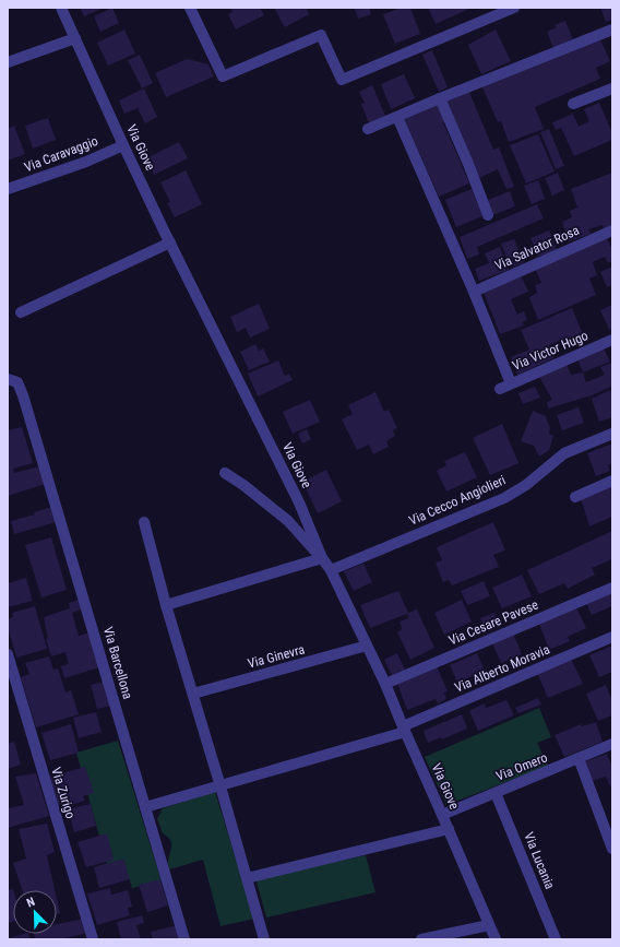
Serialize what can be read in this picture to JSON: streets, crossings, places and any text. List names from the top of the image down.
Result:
{
  "streets": {
    "street": [
      "Via Giove",
      "Via Caravaggio",
      "Via Salvator Rosa",
      "Via Victor Hugo",
      "Via Cecco Angiolieri",
      "Via Cesare Pavese",
      "Via Ginevra",
      "Via Barcellona",
      "Via Alberto Moravia",
      "Via Omero",
      "Via Zurigo",
      "Via Lucania"
    ]
  },
  "crossings": [
    ["Via Giove", "Via Caravaggio"],
    ["Via Giove", "Via Cecco Angiolieri"],
    ["Via Giove", "Via Cesare Pavese"],
    ["Via Giove", "Via Ginevra"],
    ["Via Giove", "Via Alberto Moravia"],
    ["Via Giove", "Via Omero"],
    ["Via Barcellona", "Via Alberto Moravia"],
    ["Via Omero", "Via Lucania"]
  ],
  "north": "top left"
}
